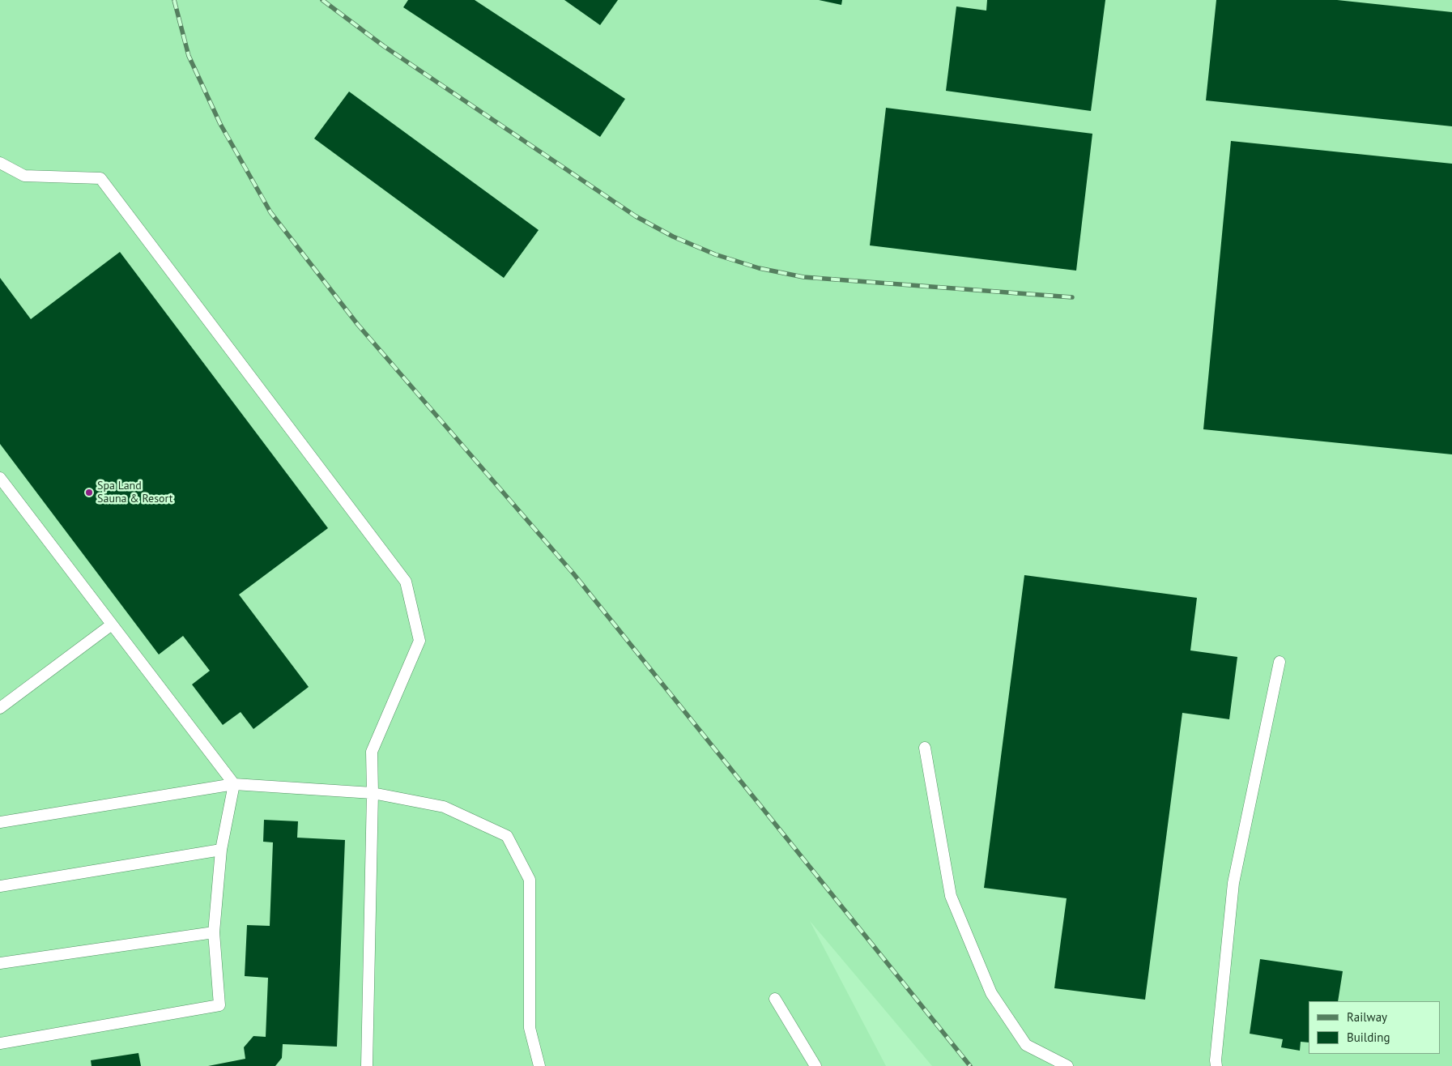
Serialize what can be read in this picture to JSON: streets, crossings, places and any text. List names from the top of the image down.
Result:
{
  "places": ["Spa Land Sauna & Resort"],
  "legend": ["Railway", "Building"]
}
